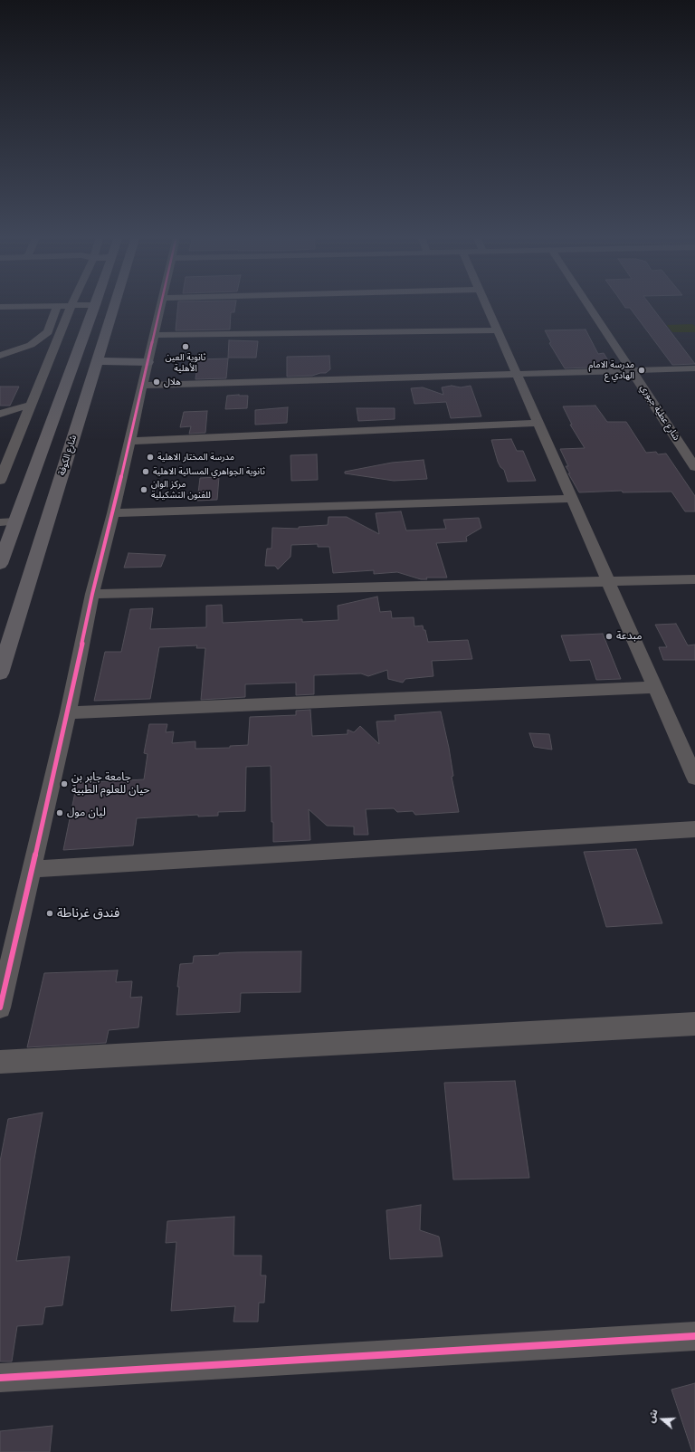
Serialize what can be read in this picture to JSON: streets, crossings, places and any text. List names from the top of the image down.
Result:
{
  "streets": {
    "highway": ["شارع الكوفة"],
    "street": ["شارع عطية جبوري"]
  },
  "places": [
    "ثانوية العين الأهلية",
    "مدرسة الامام الهادي ع",
    "هلال",
    "مدرسة المختار الاهلية",
    "ثانوية الجواهري المسائية الاهلية",
    "مركز الوان للفنون التشكيلية",
    "مبدعة",
    "جامعة جابر بن حيان للعلوم الطبية",
    "ليان مول",
    "فندق غرناطة"
  ],
  "north": "left"
}
